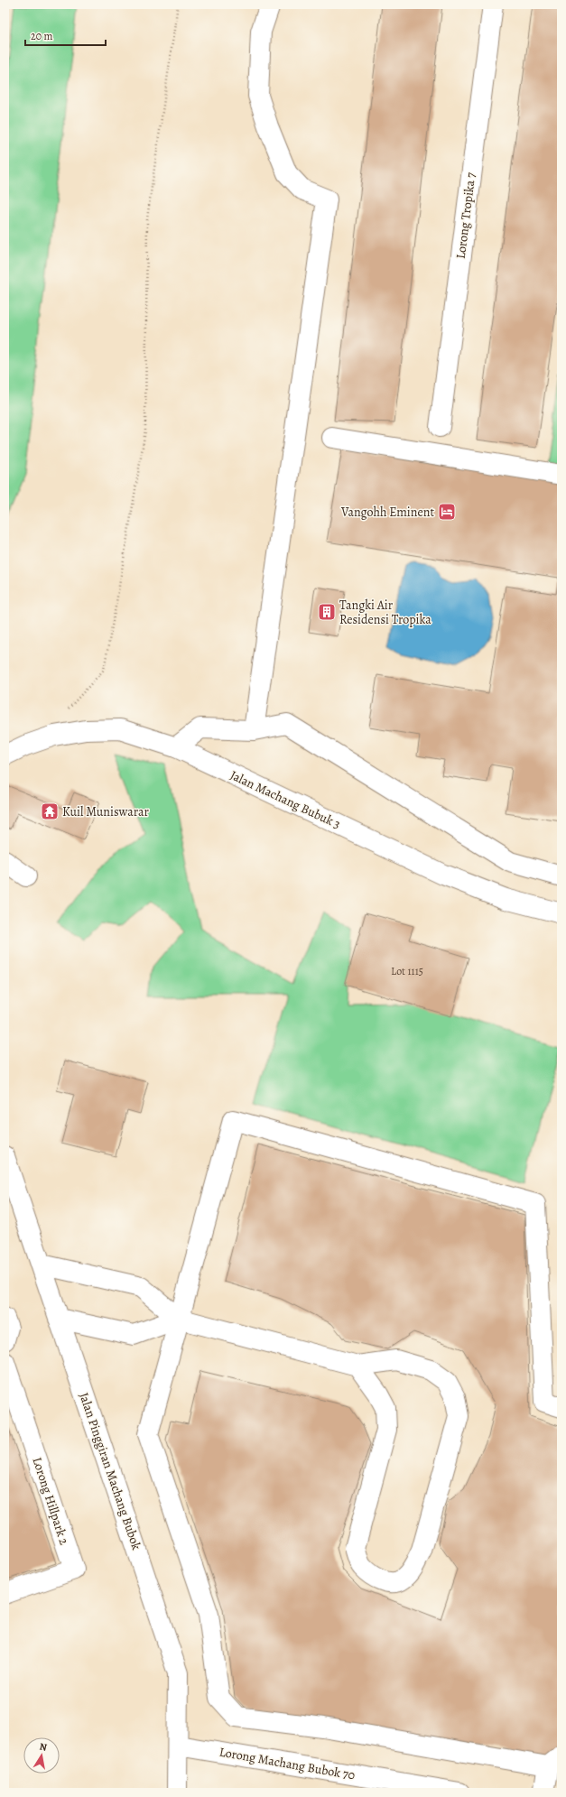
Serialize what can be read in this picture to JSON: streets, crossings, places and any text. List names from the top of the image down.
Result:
{
  "streets": {
    "street": [
      "Lorong Tropika 7",
      "Jalan Machang Bubuk 3",
      "Jalan Pinggiran Machang Bubok",
      "Lorong Hillpark 2",
      "Lorong Machang Bubok 70"
    ]
  },
  "crossings": [
    ["Jalan Pinggiran Machang Bubok", "Lorong Machang Bubok 70"]
  ],
  "places": {
    "hotel": ["Vangohh Eminent"],
    "building": ["Tangki Air Residensi Tropika"],
    "temple": ["Kuil Muniswarar"]
  },
  "house_numbers": ["Lot 1115"],
  "scale_bar": "20 m",
  "north": "top"
}
